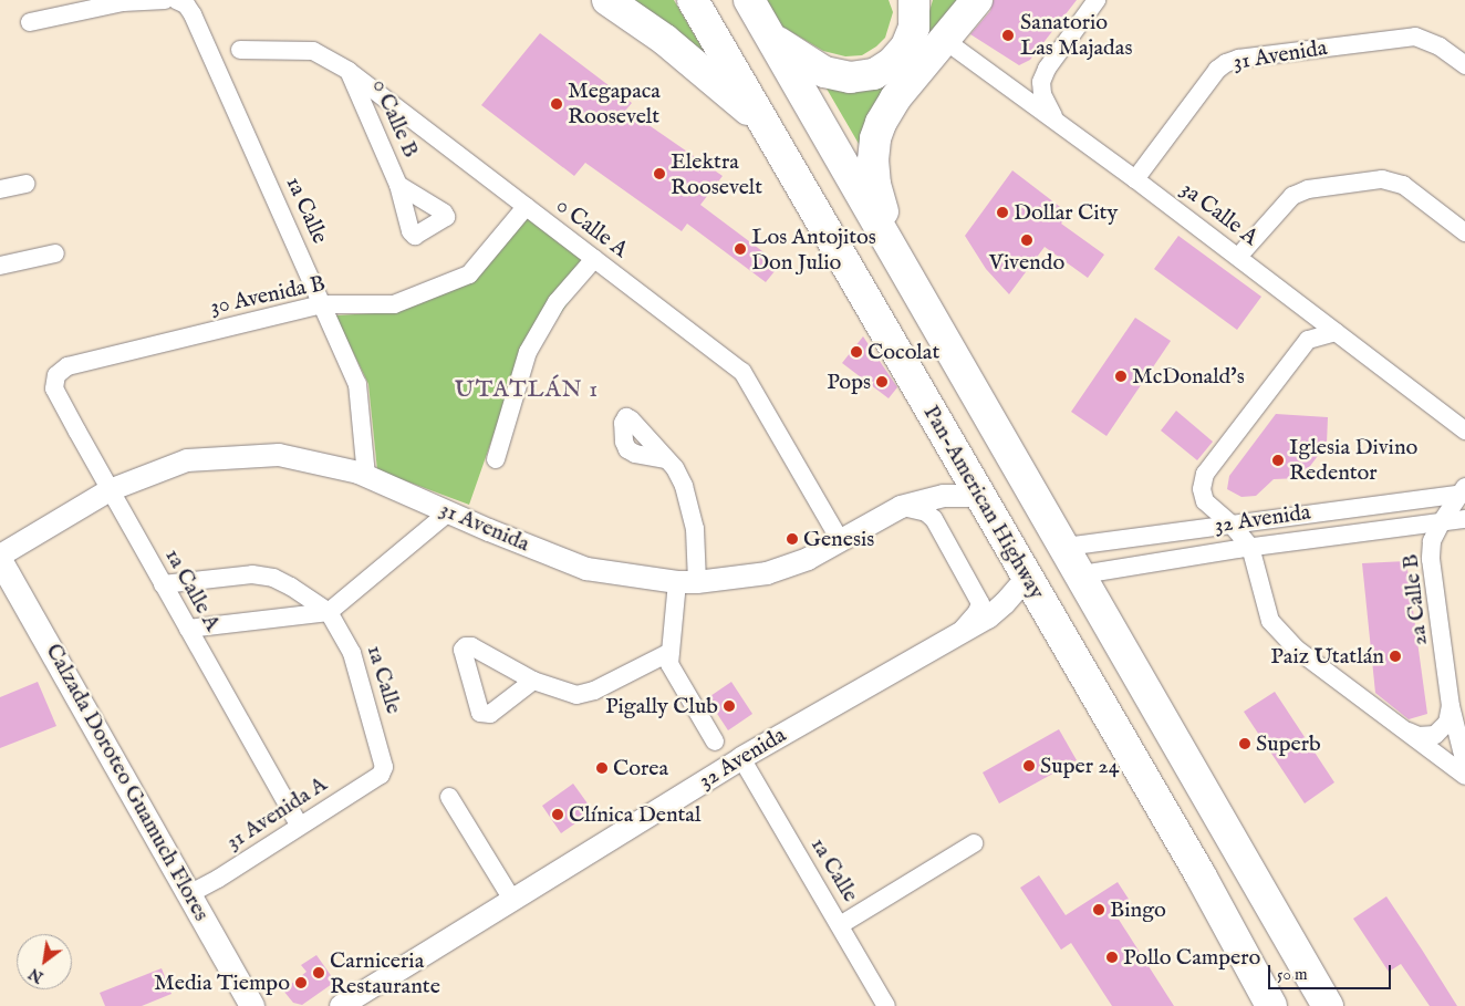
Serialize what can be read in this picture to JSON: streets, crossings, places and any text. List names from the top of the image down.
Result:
{
  "streets": {
    "highway": ["Pan-American Highway"],
    "main road": ["Calzada Doroteo Guamuch Flores"],
    "street": [
      "31 Avenida",
      "0 Calle B",
      "1a Calle",
      "3a Calle A",
      "0 Calle A",
      "30 Avenida B",
      "32 Avenida",
      "1a Calle A",
      "2a Calle B",
      "31 Avenida A"
    ]
  },
  "crossings": [
    ["31 Avenida", "1a Calle"],
    ["31 Avenida", "3a Calle A"],
    ["31 Avenida", "0 Calle A"],
    ["31 Avenida", "Pan-American Highway"],
    ["31 Avenida", "1a Calle A"],
    ["31 Avenida", "Calzada Doroteo Guamuch Flores"],
    ["0 Calle B", "0 Calle A"],
    ["1a Calle", "30 Avenida B"],
    ["1a Calle", "32 Avenida"],
    ["1a Calle", "31 Avenida A"],
    ["0 Calle A", "30 Avenida B"],
    ["30 Avenida B", "1a Calle A"],
    ["Pan-American Highway", "32 Avenida"],
    ["32 Avenida", "2a Calle B"],
    ["1a Calle A", "31 Avenida A"],
    ["Calzada Doroteo Guamuch Flores", "31 Avenida A"]
  ],
  "districts": ["UTATLÁN 1"],
  "places": [
    "Sanatorio Las Majadas",
    "Megapaca Roosevelt",
    "Elektra Roosevelt",
    "Dollar City",
    "Vivendo",
    "Los Antojitos Don Julio",
    "Cocolat",
    "McDonald's",
    "Pops",
    "Iglesia Divino Redentor",
    "Genesis",
    "Paiz Utatlán",
    "Pigally Club",
    "Superb",
    "Super 24",
    "Corea",
    "Clínica Dental",
    "Bingo",
    "Pollo Campero",
    "Carniceria Restaurante",
    "Media Tiempo"
  ],
  "scale_bar": "50 m",
  "north": "bottom left"
}
